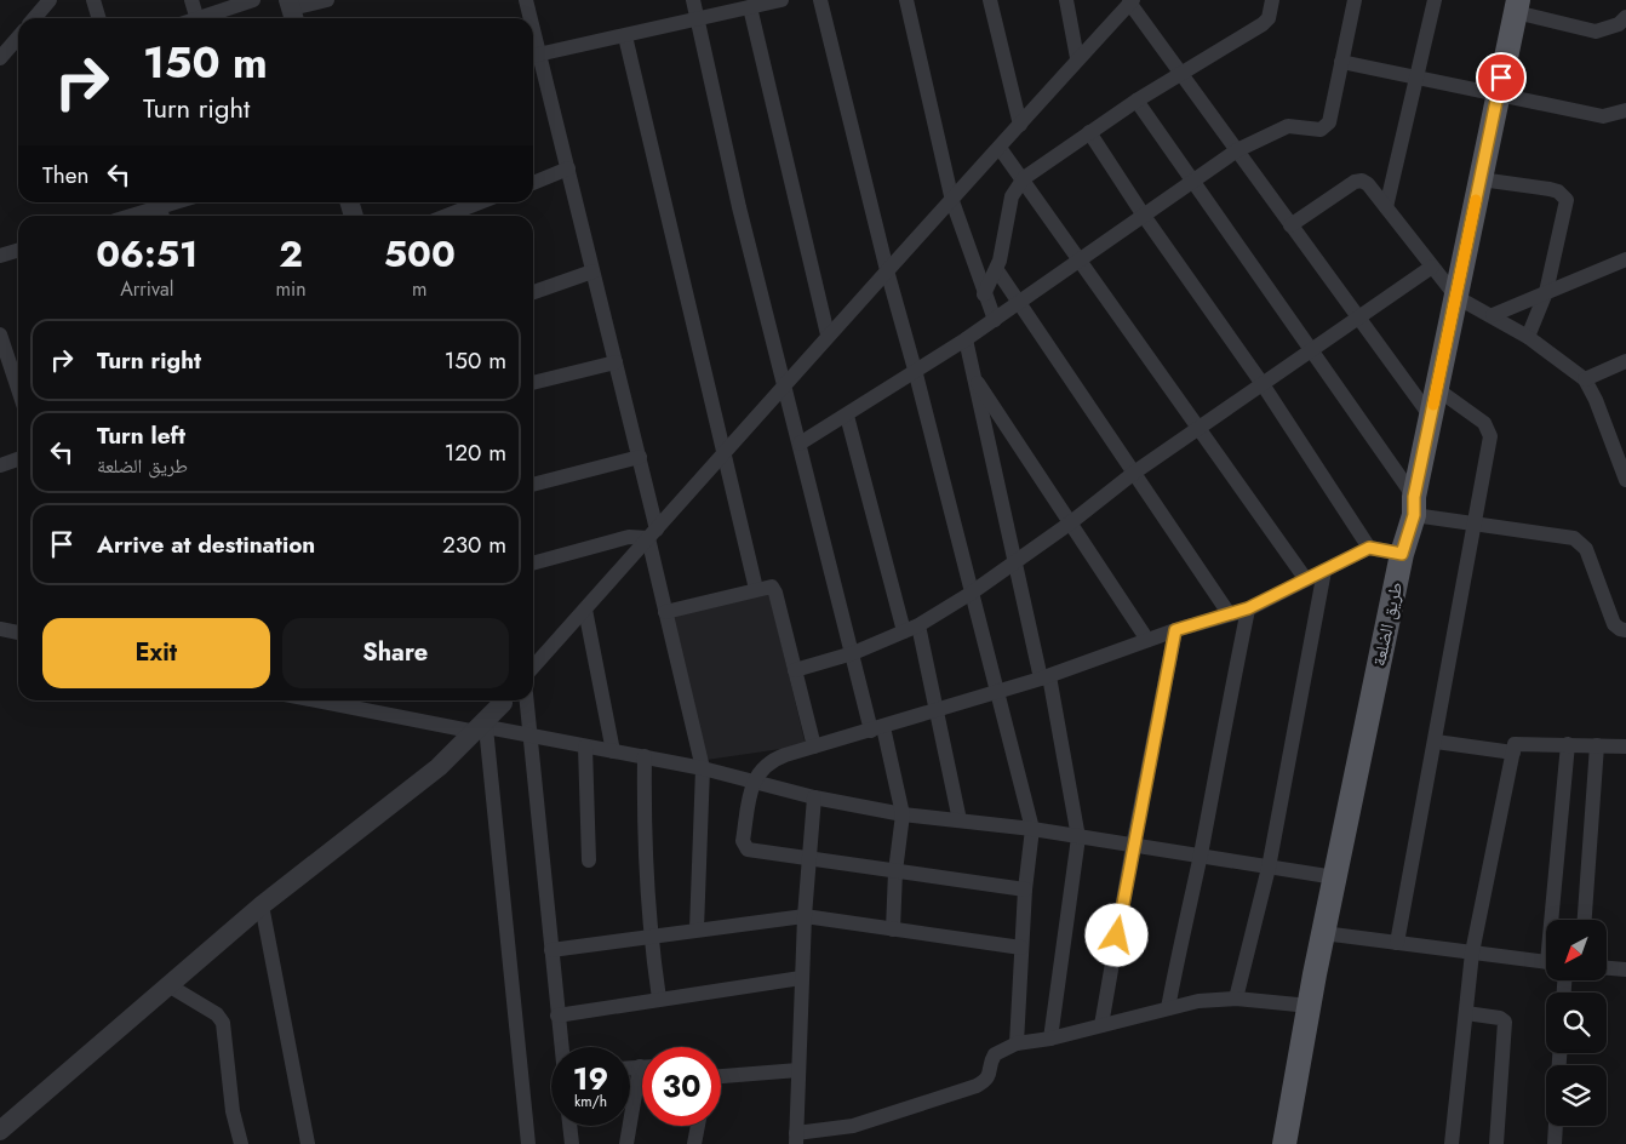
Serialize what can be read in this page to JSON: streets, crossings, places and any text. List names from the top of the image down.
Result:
{
  "streets": {
    "main road": ["طريق الضلعة"]
  },
  "north": "bottom left",
  "page": {
    "turn": ["150 m", "Turn right"],
    "then": "Then",
    "eta": [
      "06:51",
      "Arrival",
      "2",
      "min",
      "500",
      "m"
    ],
    "list": [
      {
        "name": "Turn right",
        "value": "150 m"
      },
      {
        "name": "Turn left",
        "note": "طريق الضلعة",
        "value": "120 m"
      },
      {
        "name": "Arrive at destination",
        "value": "230 m"
      }
    ],
    "buttons": ["Exit", "Share"],
    "speed": "19 km/h",
    "limit": "30"
  }
}
